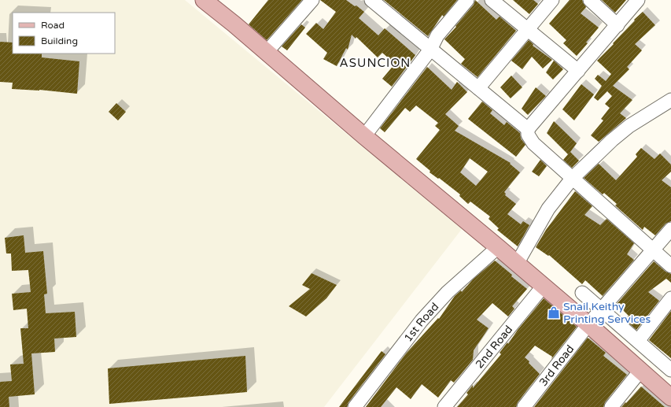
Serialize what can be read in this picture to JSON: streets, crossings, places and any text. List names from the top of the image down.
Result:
{
  "streets": {
    "street": ["1st Road", "2nd Road", "3rd Road"]
  },
  "districts": ["ASUNCION"],
  "places": {
    "shop": ["Snail Keithy Printing Services"]
  },
  "legend": ["Road", "Building"]
}
